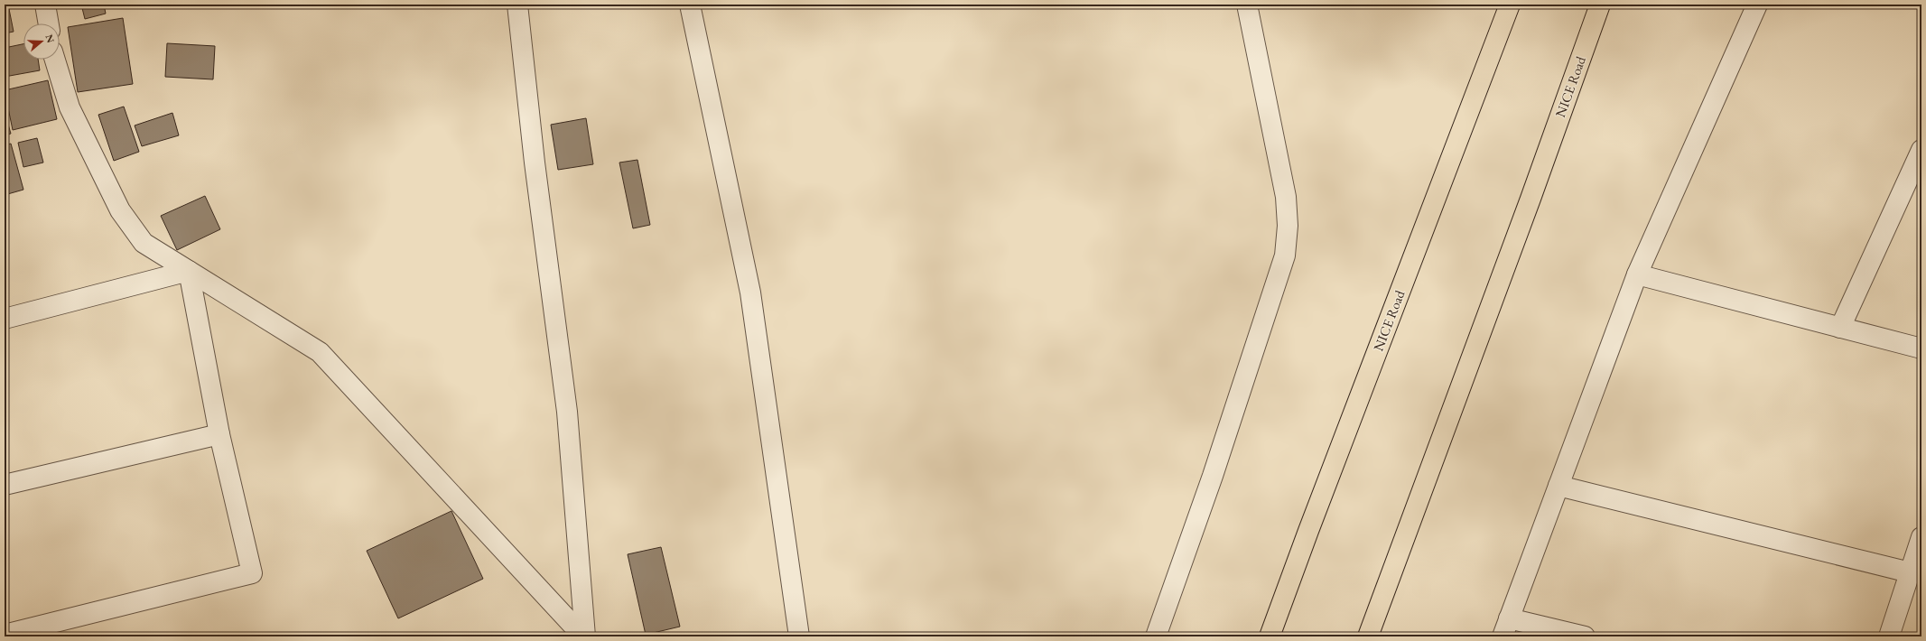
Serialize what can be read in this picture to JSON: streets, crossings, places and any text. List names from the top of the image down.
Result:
{
  "streets": {
    "highway": ["NICE Road"]
  },
  "north": "right"
}
